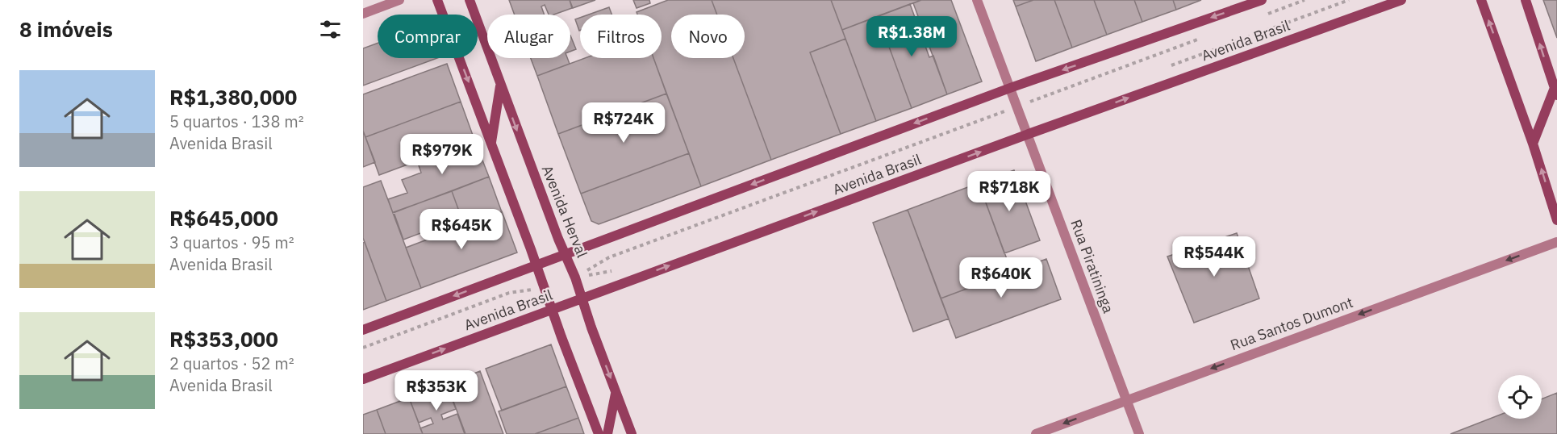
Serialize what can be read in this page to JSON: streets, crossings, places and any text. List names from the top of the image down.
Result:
{
  "streets": {
    "main road": ["Avenida Brasil", "Avenida Herval"],
    "street": ["Rua Piratininga", "Rua Santos Dumont"]
  },
  "crossings": [
    ["Avenida Brasil", "Avenida Herval"],
    ["Avenida Brasil", "Rua Piratininga"],
    ["Rua Piratininga", "Rua Santos Dumont"]
  ],
  "one_way": ["Rua Santos Dumont"],
  "page": {
    "heading": "8 imóveis",
    "chip": [
      "Comprar",
      "Alugar",
      "Filtros",
      "Novo"
    ],
    "price": [
      "R$1.38M",
      "R$724K",
      "R$979K",
      "R$718K",
      "R$645K",
      "R$544K",
      "R$640K",
      "R$353K"
    ],
    "list": [
      {
        "name": "R$1,380,000",
        "note": "5 quartos · 138 m² · Avenida Brasil"
      },
      {
        "name": "R$645,000",
        "note": "3 quartos · 95 m² · Avenida Brasil"
      },
      {
        "name": "R$353,000",
        "note": "2 quartos · 52 m² · Avenida Brasil"
      }
    ]
  }
}
